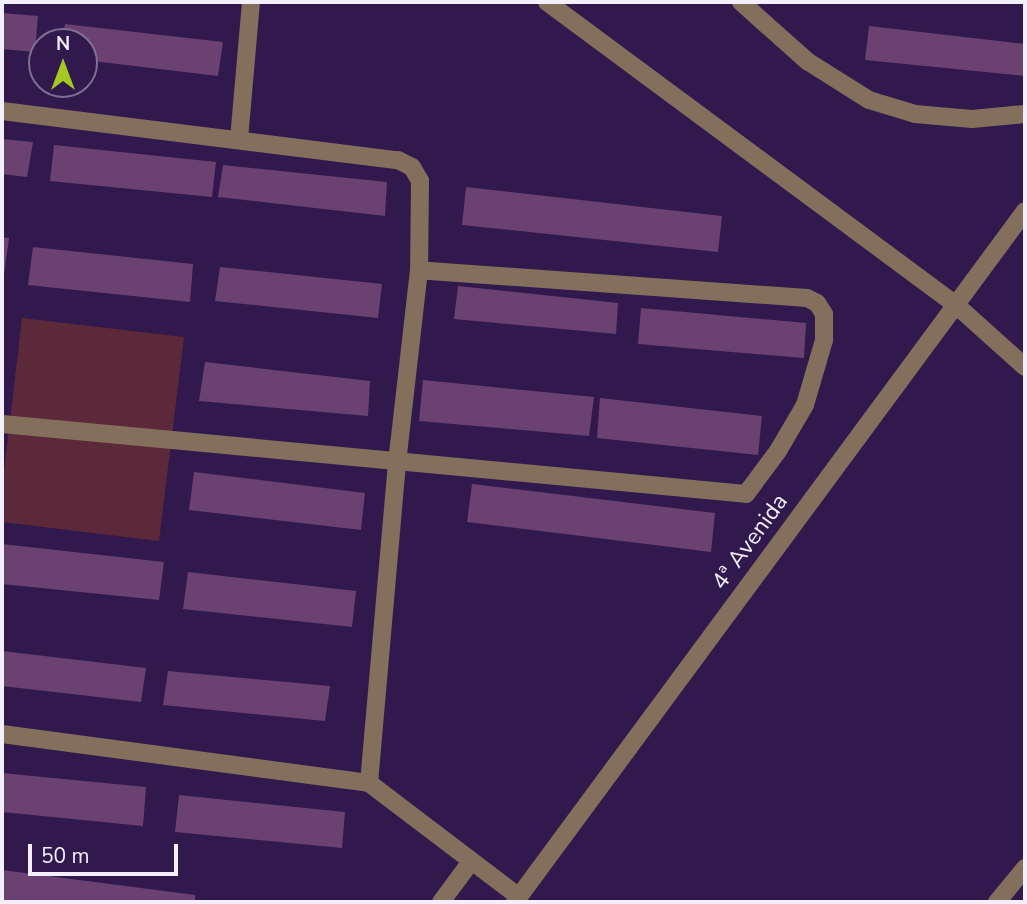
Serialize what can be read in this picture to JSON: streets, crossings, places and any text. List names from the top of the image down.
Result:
{
  "streets": {
    "street": ["4ª Avenida"]
  },
  "scale_bar": "50 m",
  "north": "top"
}
